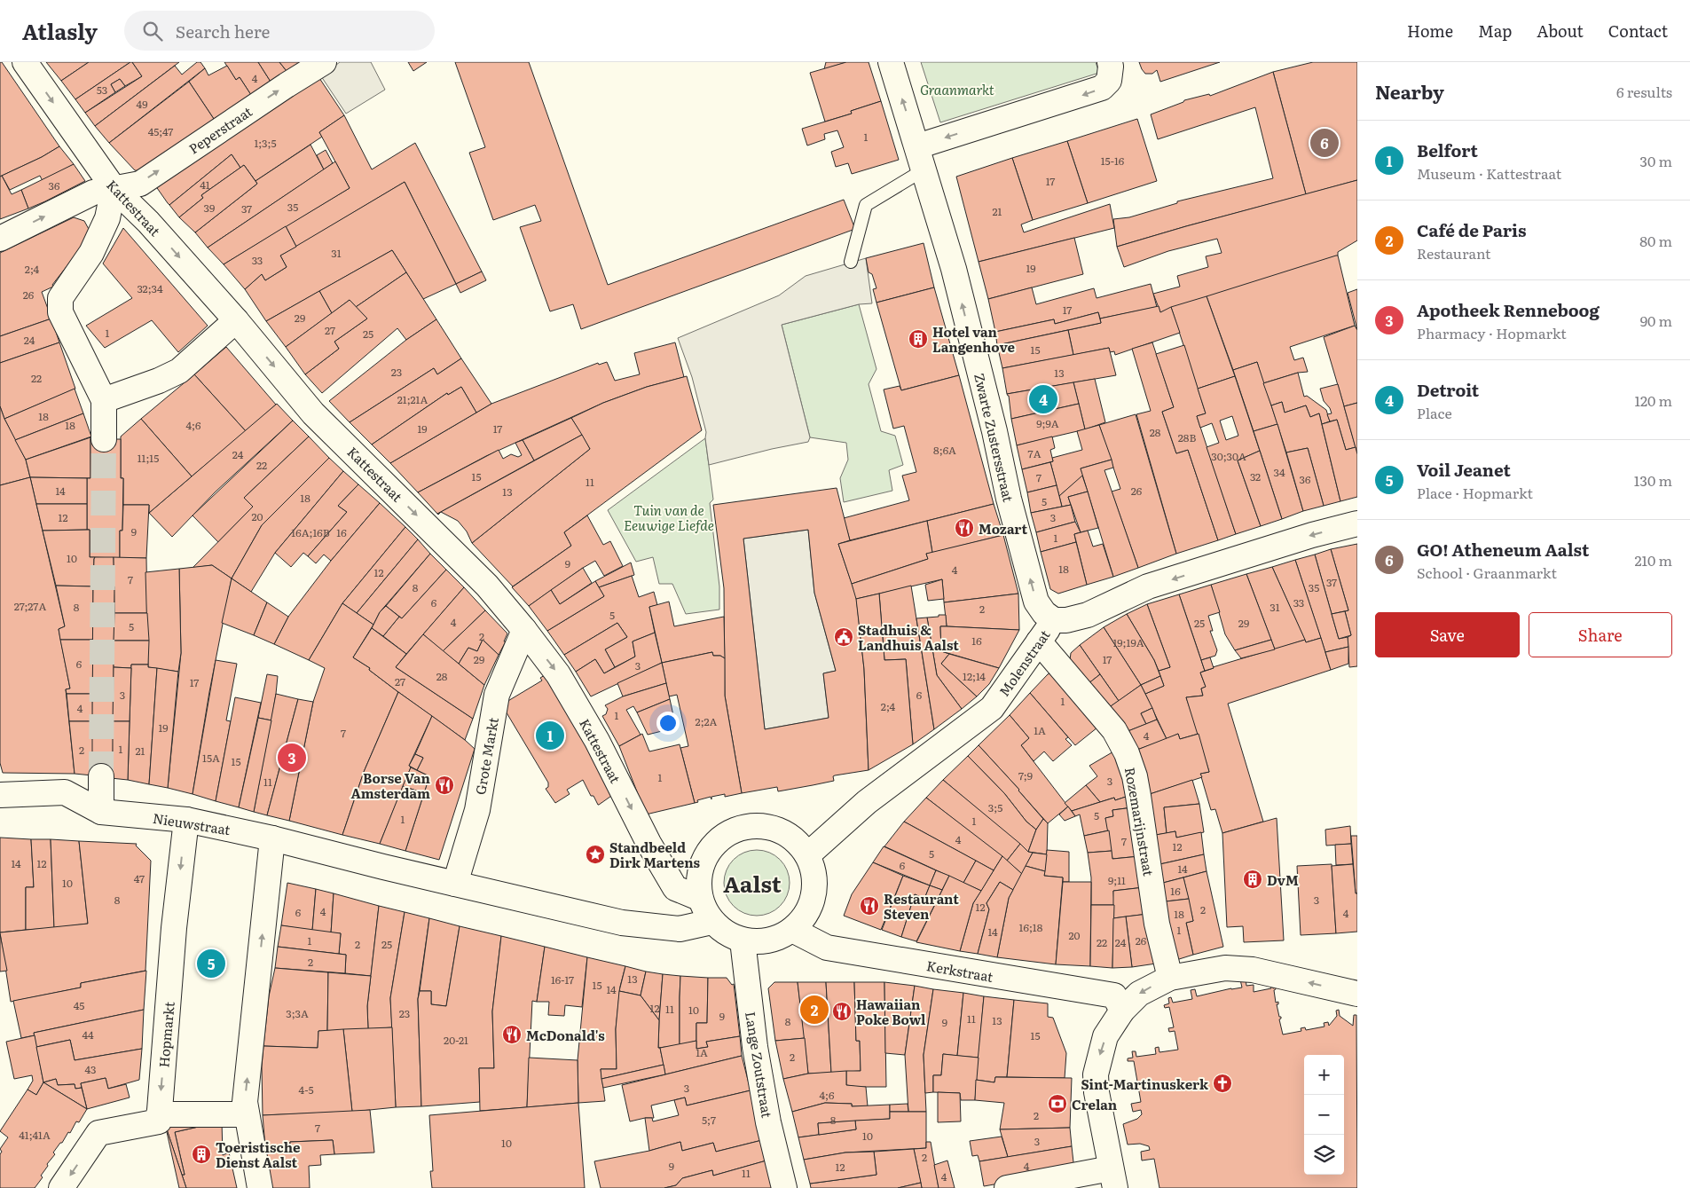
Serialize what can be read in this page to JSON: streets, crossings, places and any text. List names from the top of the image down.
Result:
{
  "streets": {
    "street": [
      "Peperstraat",
      "Kattestraat",
      "Zwarte Zustersstraat",
      "Molenstraat",
      "Grote Markt",
      "Rozemarijnstraat",
      "Nieuwstraat",
      "Kerkstraat",
      "Hopmarkt",
      "Lange Zoutstraat"
    ]
  },
  "crossings": [
    ["Peperstraat", "Kattestraat"],
    ["Kattestraat", "Molenstraat"],
    ["Kattestraat", "Grote Markt"],
    ["Kattestraat", "Kerkstraat"],
    ["Kattestraat", "Lange Zoutstraat"],
    ["Zwarte Zustersstraat", "Molenstraat"],
    ["Molenstraat", "Rozemarijnstraat"],
    ["Molenstraat", "Kerkstraat"],
    ["Molenstraat", "Lange Zoutstraat"],
    ["Grote Markt", "Nieuwstraat"],
    ["Nieuwstraat", "Hopmarkt"],
    ["Kerkstraat", "Lange Zoutstraat"]
  ],
  "one_way": ["Kattestraat", "Zwarte Zustersstraat", "Molenstraat"],
  "districts": ["Aalst"],
  "parks": ["Graanmarkt", "Tuin van de Eeuwige Liefde"],
  "places": {
    "building": ["Hotel van Langenhove", "DvM", "Toeristische Dienst Aalst"],
    "restaurant": [
      "Mozart",
      "Borse Van Amsterdam",
      "Restaurant Steven",
      "Hawaiian Poke Bowl",
      "McDonald's"
    ],
    "public building": ["Stadhuis & Landhuis Aalst"],
    "place": ["Standbeeld Dirk Martens"],
    "church": ["Sint-Martinuskerk"],
    "bank": ["Crelan"]
  },
  "house_numbers": [
    "4",
    "53",
    "49",
    "45;47",
    "1",
    "1;3;5",
    "15-16",
    "17",
    "41",
    "36",
    "35",
    "39",
    "37",
    "21",
    "31",
    "33",
    "19",
    "2;4",
    "32;34",
    "26",
    "17",
    "29",
    "27",
    "1",
    "25",
    "24",
    "15",
    "23",
    "13",
    "22",
    "21;21A",
    "18",
    "9;9A",
    "18",
    "4;6",
    "19",
    "17",
    "28",
    "28B",
    "8;6A",
    "7A",
    "24",
    "30;30A",
    "11;15",
    "22",
    "34",
    "15",
    "32",
    "7",
    "36",
    "11",
    "14",
    "26",
    "13",
    "18",
    "5",
    "20",
    "12",
    "3",
    "9",
    "16A;16B",
    "16",
    "1",
    "10",
    "9",
    "18",
    "4",
    "12",
    "7",
    "37",
    "8",
    "35",
    "6",
    "33",
    "27;27A",
    "8",
    "31",
    "2",
    "5",
    "4",
    "25",
    "29",
    "5",
    "2",
    "16",
    "19;19A",
    "29",
    "17",
    "6",
    "3",
    "28",
    "12;14",
    "27",
    "17",
    "3",
    "6",
    "1",
    "2;4",
    "4",
    "1",
    "2;2A",
    "19",
    "1A",
    "7",
    "4",
    "1",
    "2",
    "21",
    "15A",
    "15",
    "7;9",
    "1",
    "3",
    "11",
    "3;5",
    "5",
    "1",
    "1",
    "4",
    "7",
    "12",
    "5",
    "14",
    "12",
    "6",
    "14",
    "47",
    "9;11",
    "10",
    "16",
    "8",
    "3",
    "12",
    "2",
    "4",
    "6",
    "4",
    "18",
    "16;18",
    "1",
    "14",
    "20",
    "1",
    "26",
    "22",
    "24",
    "2",
    "25",
    "2",
    "13",
    "16-17",
    "15",
    "14",
    "45",
    "12",
    "11",
    "10",
    "3;3A",
    "23",
    "9",
    "11",
    "13",
    "8",
    "9",
    "44",
    "15",
    "20-21",
    "1A",
    "2",
    "43",
    "3",
    "4-5",
    "4;6",
    "2",
    "5;7",
    "8",
    "7",
    "41;41A",
    "10",
    "3",
    "10",
    "2",
    "9",
    "4",
    "12",
    "11",
    "4"
  ],
  "page": {
    "header": "Atlasly",
    "search": "Search here",
    "nav": [
      "Home",
      "Map",
      "About",
      "Contact"
    ],
    "heading": ["Nearby", "6 results"],
    "list": [
      {
        "mark": "1",
        "name": "Belfort",
        "note": "Museum · Kattestraat",
        "value": "30 m"
      },
      {
        "mark": "2",
        "name": "Café de Paris",
        "note": "Restaurant",
        "value": "80 m"
      },
      {
        "mark": "3",
        "name": "Apotheek Renneboog",
        "note": "Pharmacy · Hopmarkt",
        "value": "90 m"
      },
      {
        "mark": "4",
        "name": "Detroit",
        "note": "Place",
        "value": "120 m"
      },
      {
        "mark": "5",
        "name": "Voil Jeanet",
        "note": "Place · Hopmarkt",
        "value": "130 m"
      },
      {
        "mark": "6",
        "name": "GO! Atheneum Aalst",
        "note": "School · Graanmarkt",
        "value": "210 m"
      }
    ],
    "pins": [
      "6",
      "4",
      "1",
      "3",
      "5",
      "2"
    ],
    "buttons": ["Save", "Share"],
    "map_buttons": ["+", "−"]
  }
}
